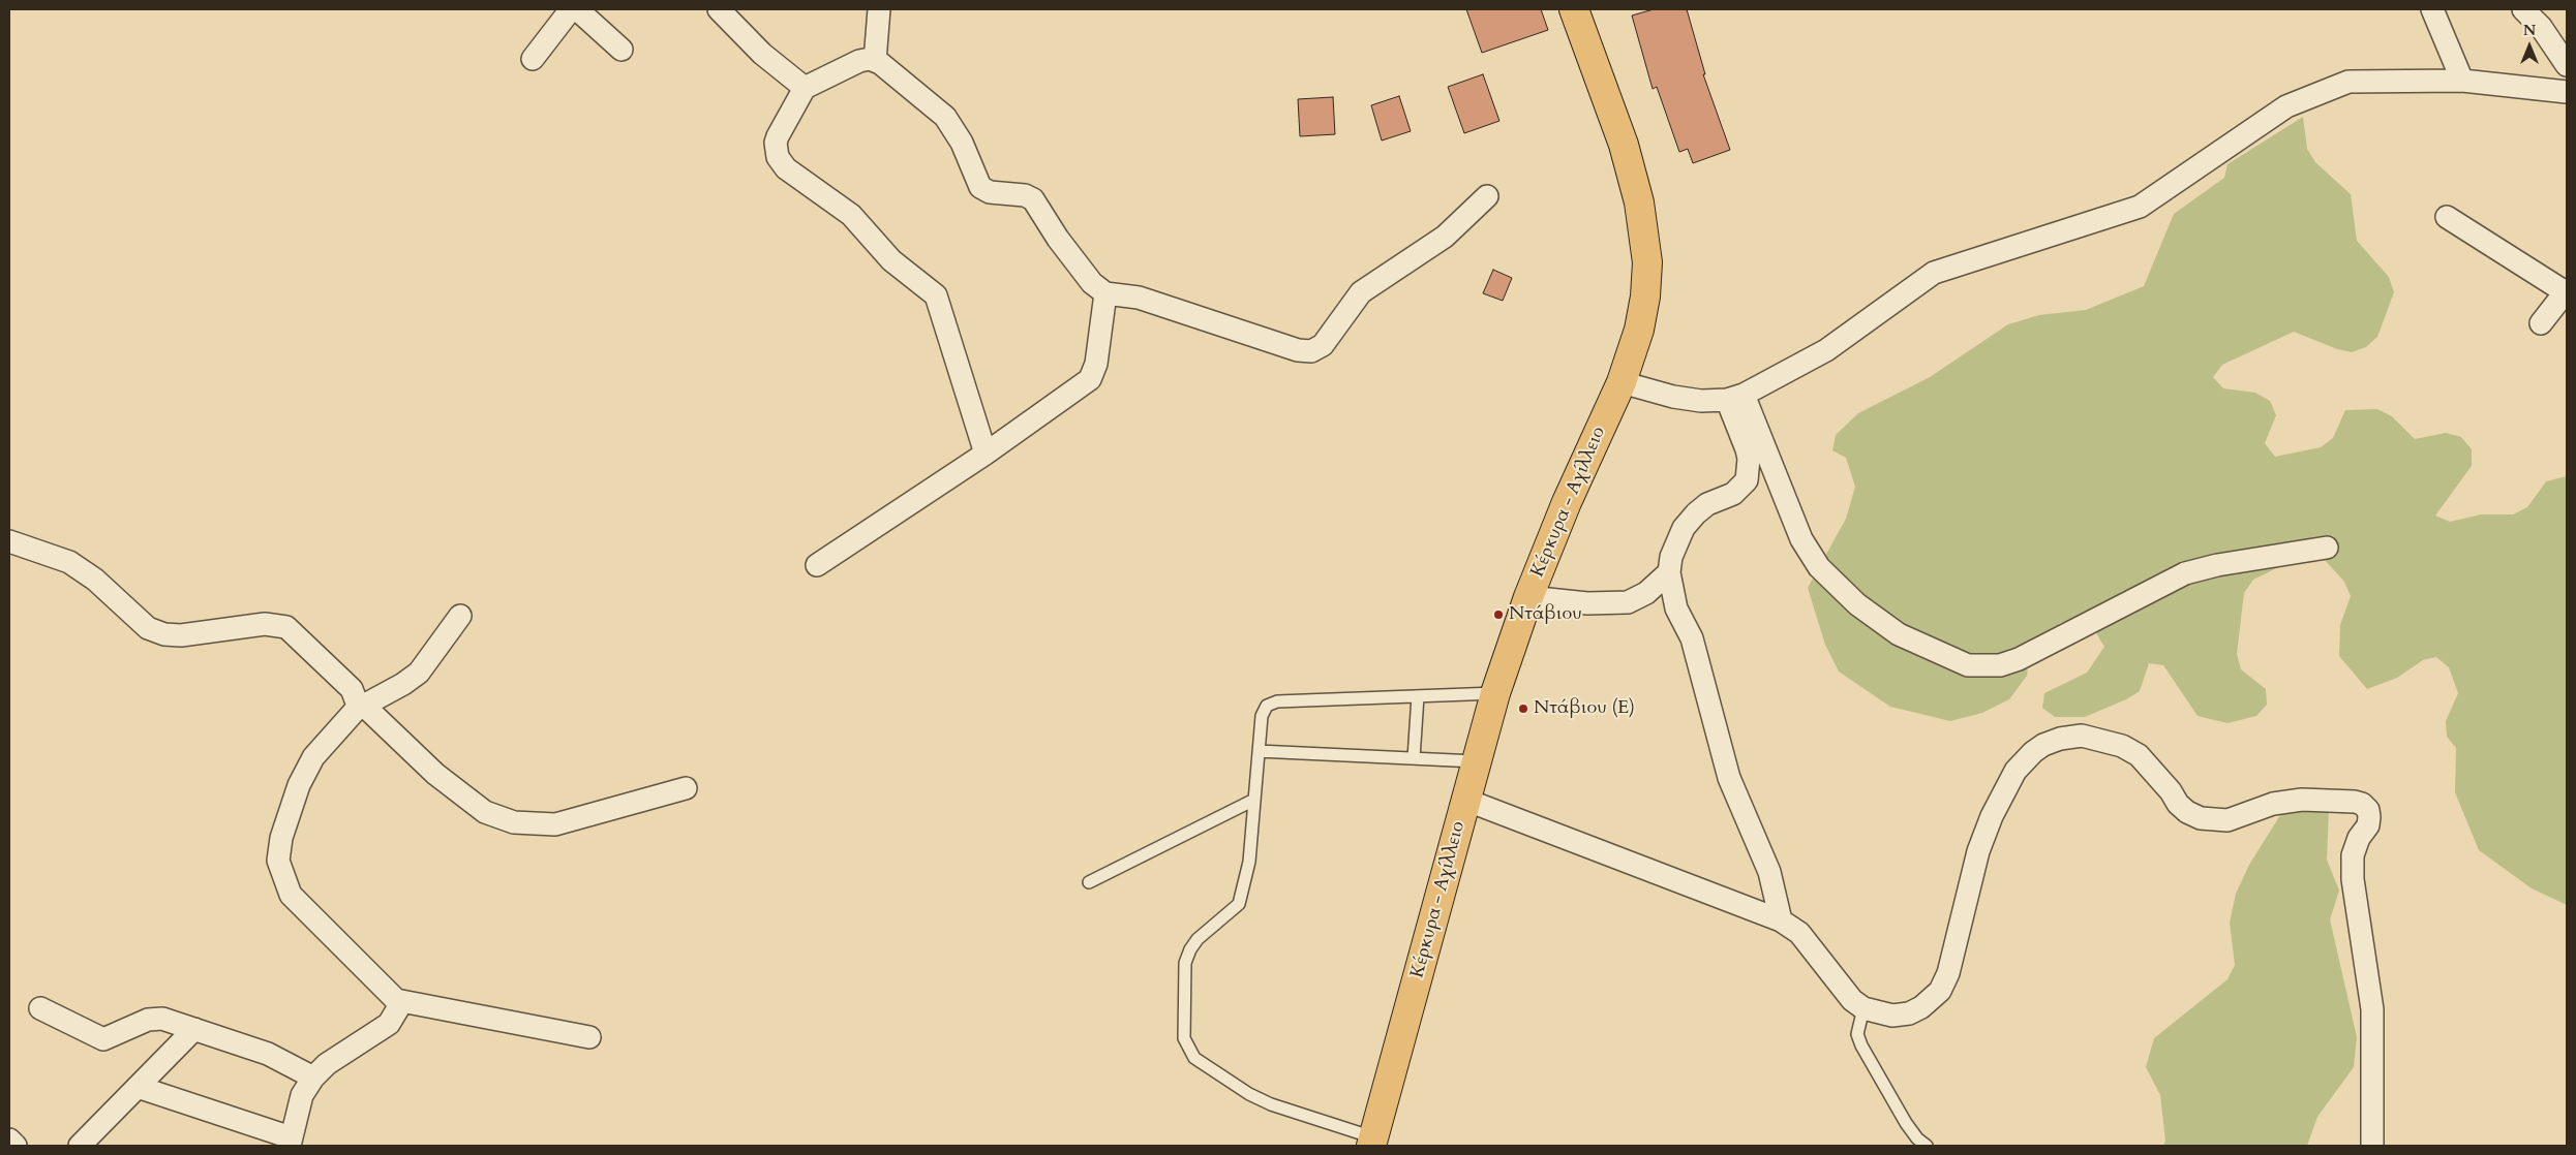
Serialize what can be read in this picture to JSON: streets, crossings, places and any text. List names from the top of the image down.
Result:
{
  "streets": {
    "main road": ["Κέρκυρα - Αχίλλειο"]
  },
  "places": ["Ντάβιου", "Ντάβιου (E)"],
  "north": "top"
}
